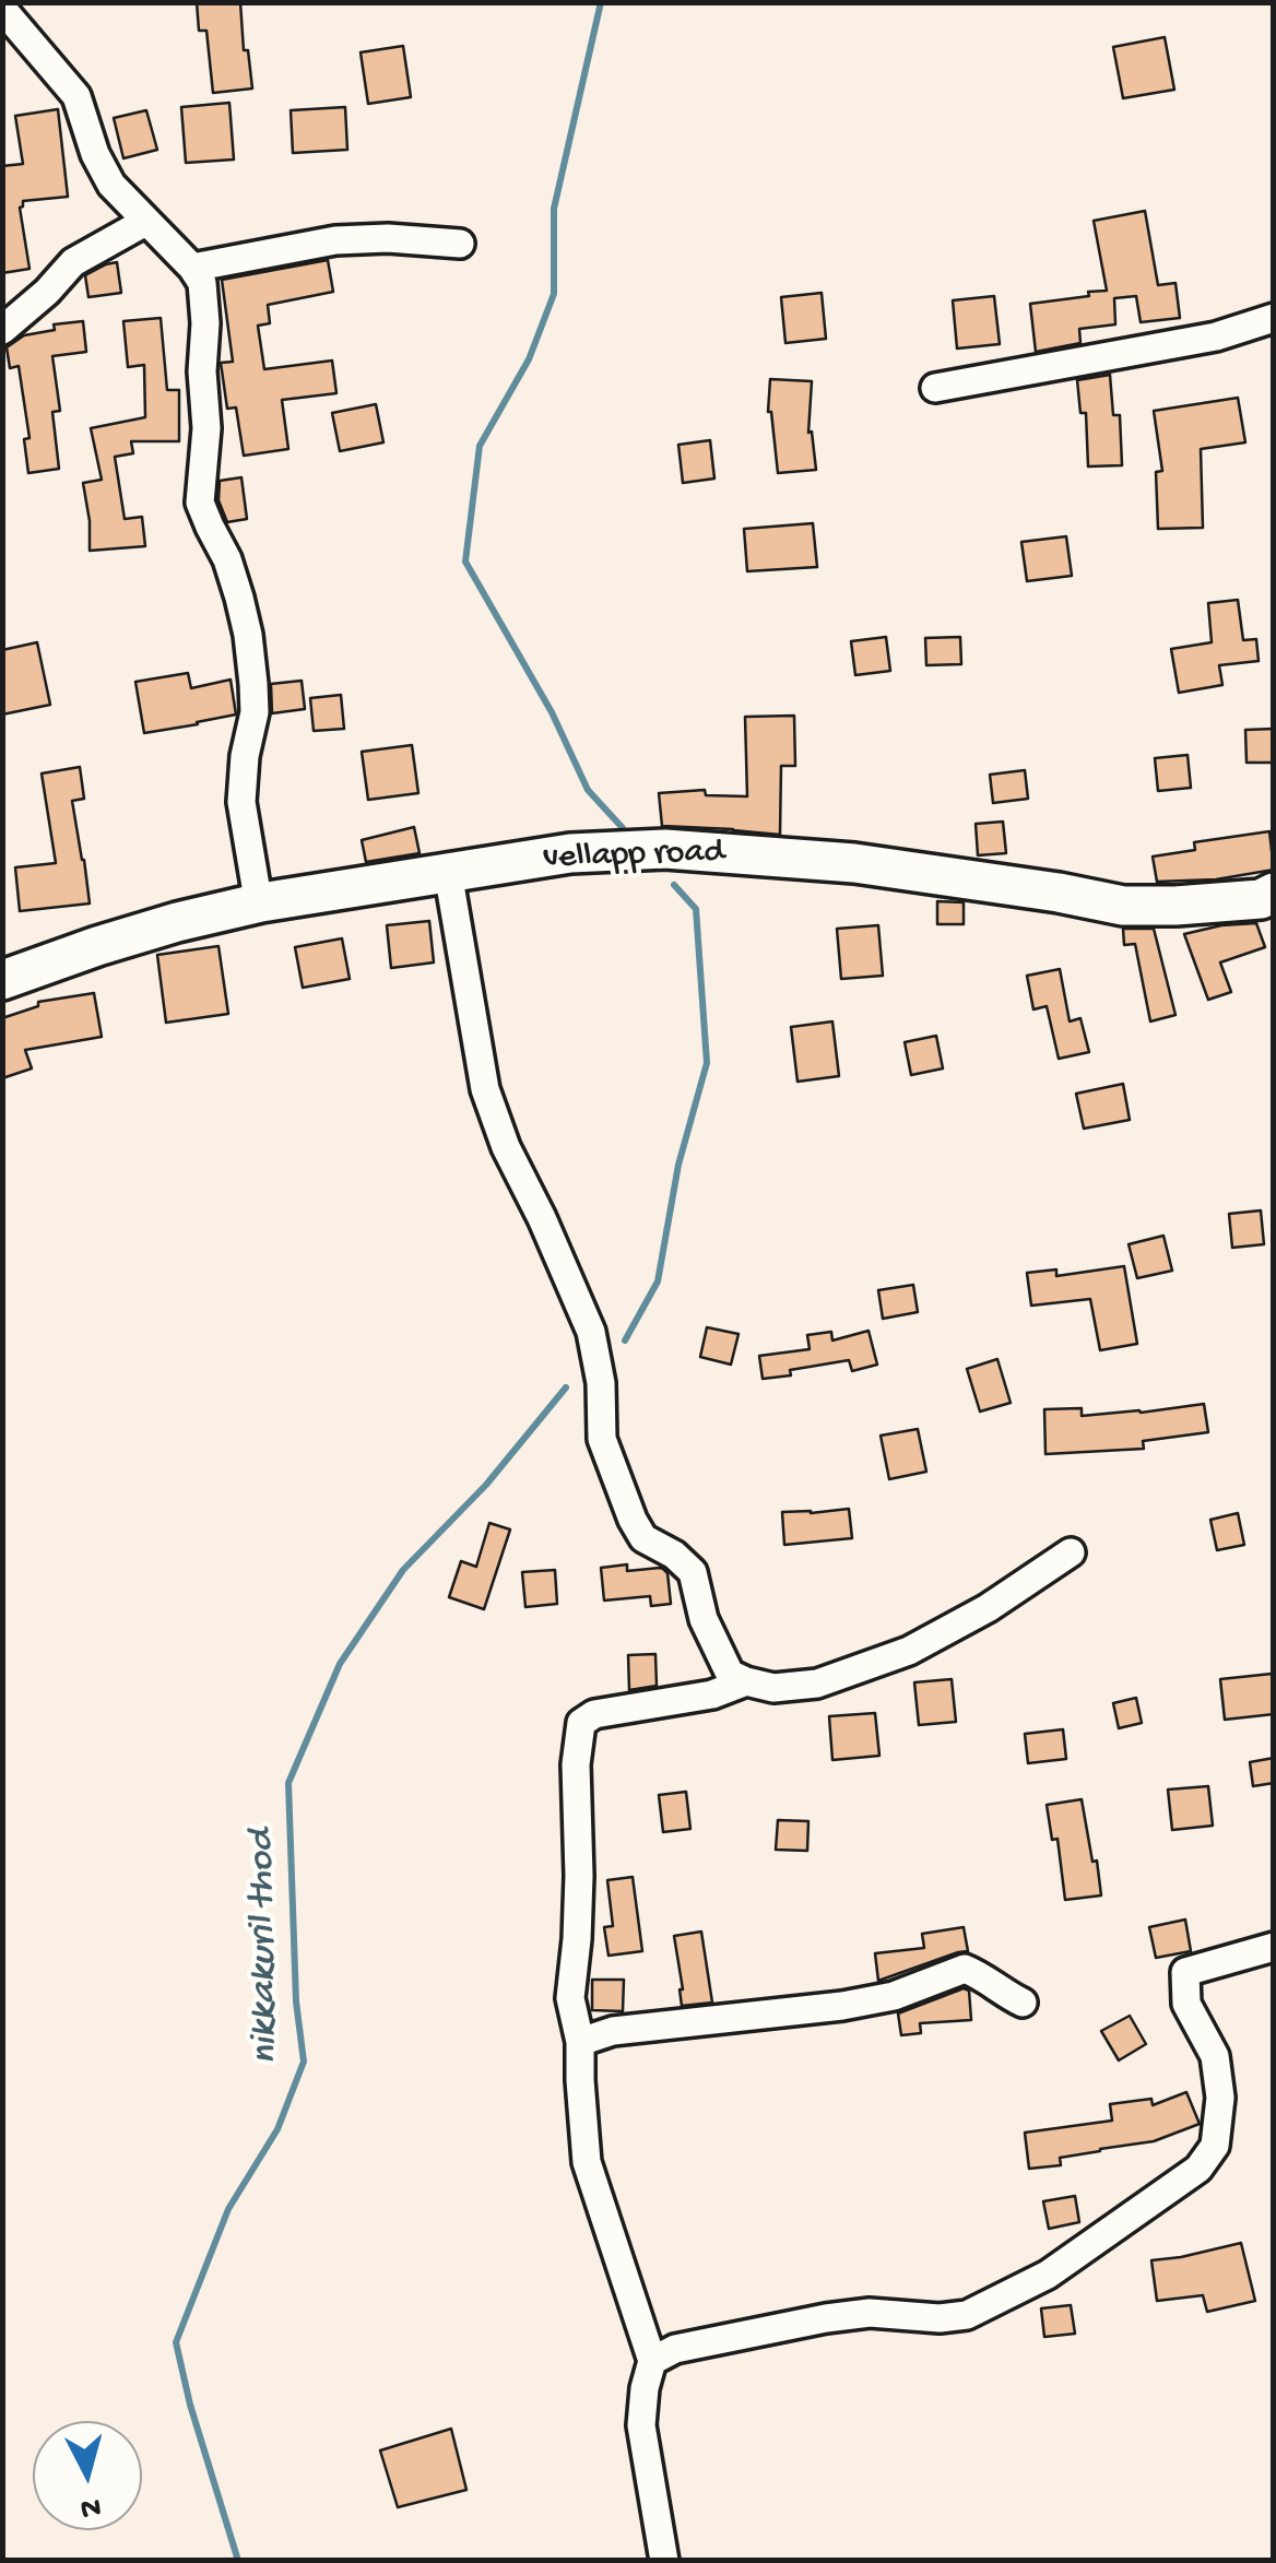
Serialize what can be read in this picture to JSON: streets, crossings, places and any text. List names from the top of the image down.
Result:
{
  "streets": {
    "main road": ["vellapp road"]
  },
  "water": ["nikkakuril thod"],
  "north": "bottom"
}
